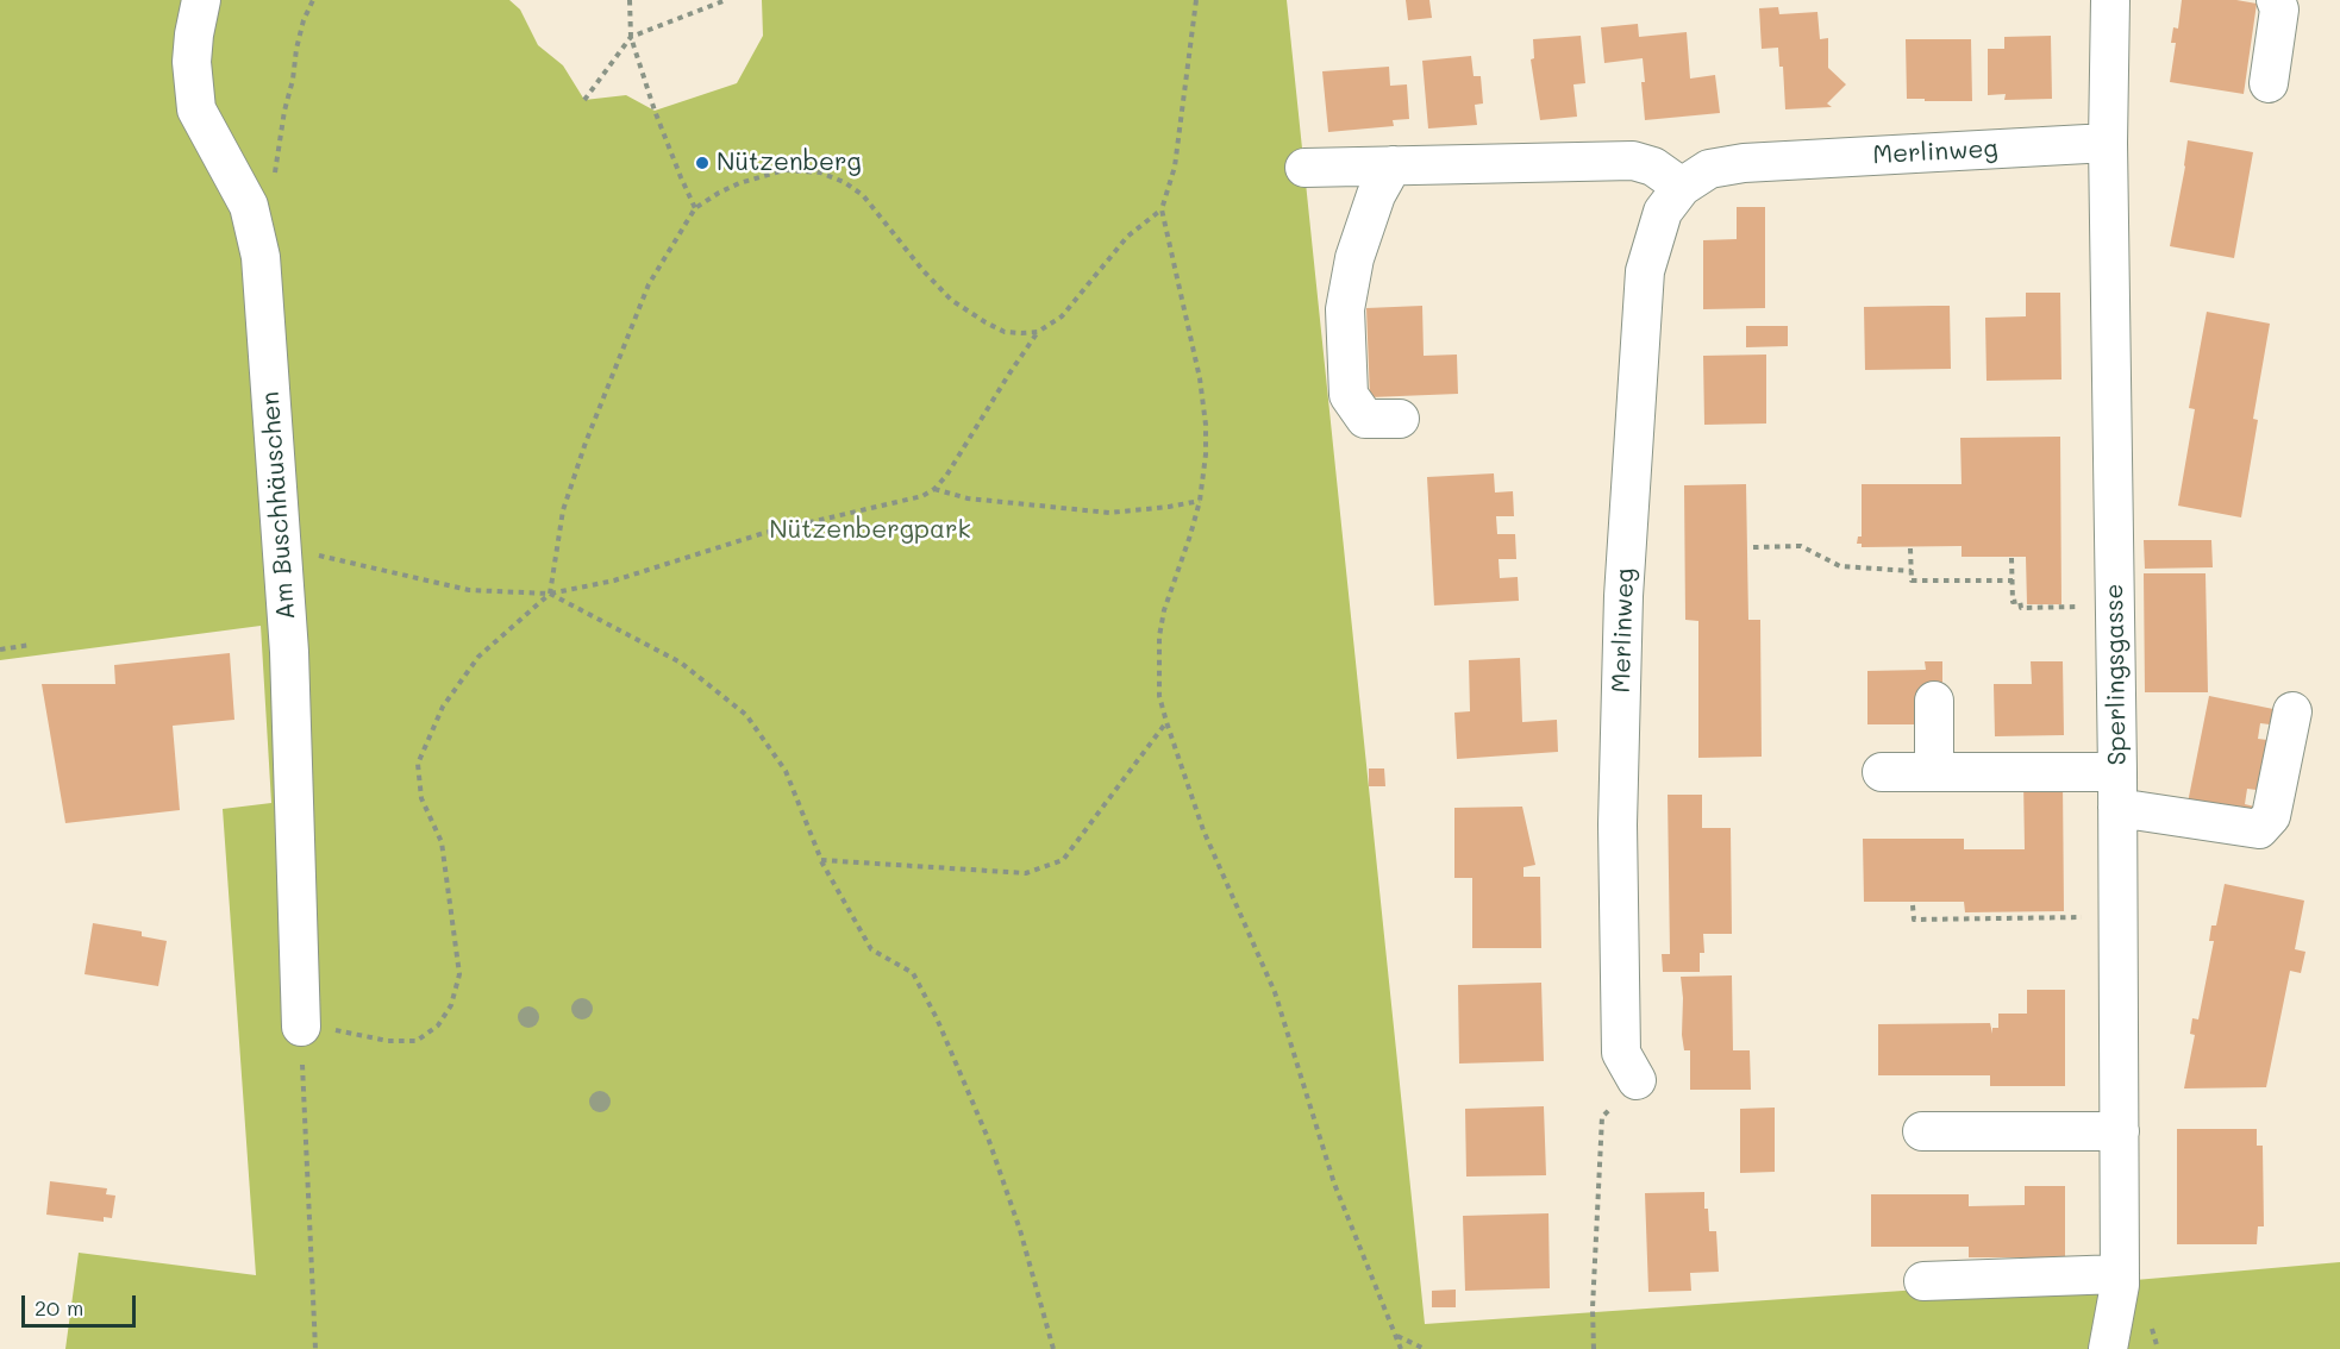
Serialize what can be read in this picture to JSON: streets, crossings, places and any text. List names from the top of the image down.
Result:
{
  "streets": {
    "street": ["Merlinweg", "Am Buschhäuschen", "Sperlingsgasse"]
  },
  "crossings": [
    ["Merlinweg", "Sperlingsgasse"]
  ],
  "parks": ["Nützenbergpark"],
  "places": ["Nützenberg"],
  "scale_bar": "20 m"
}
